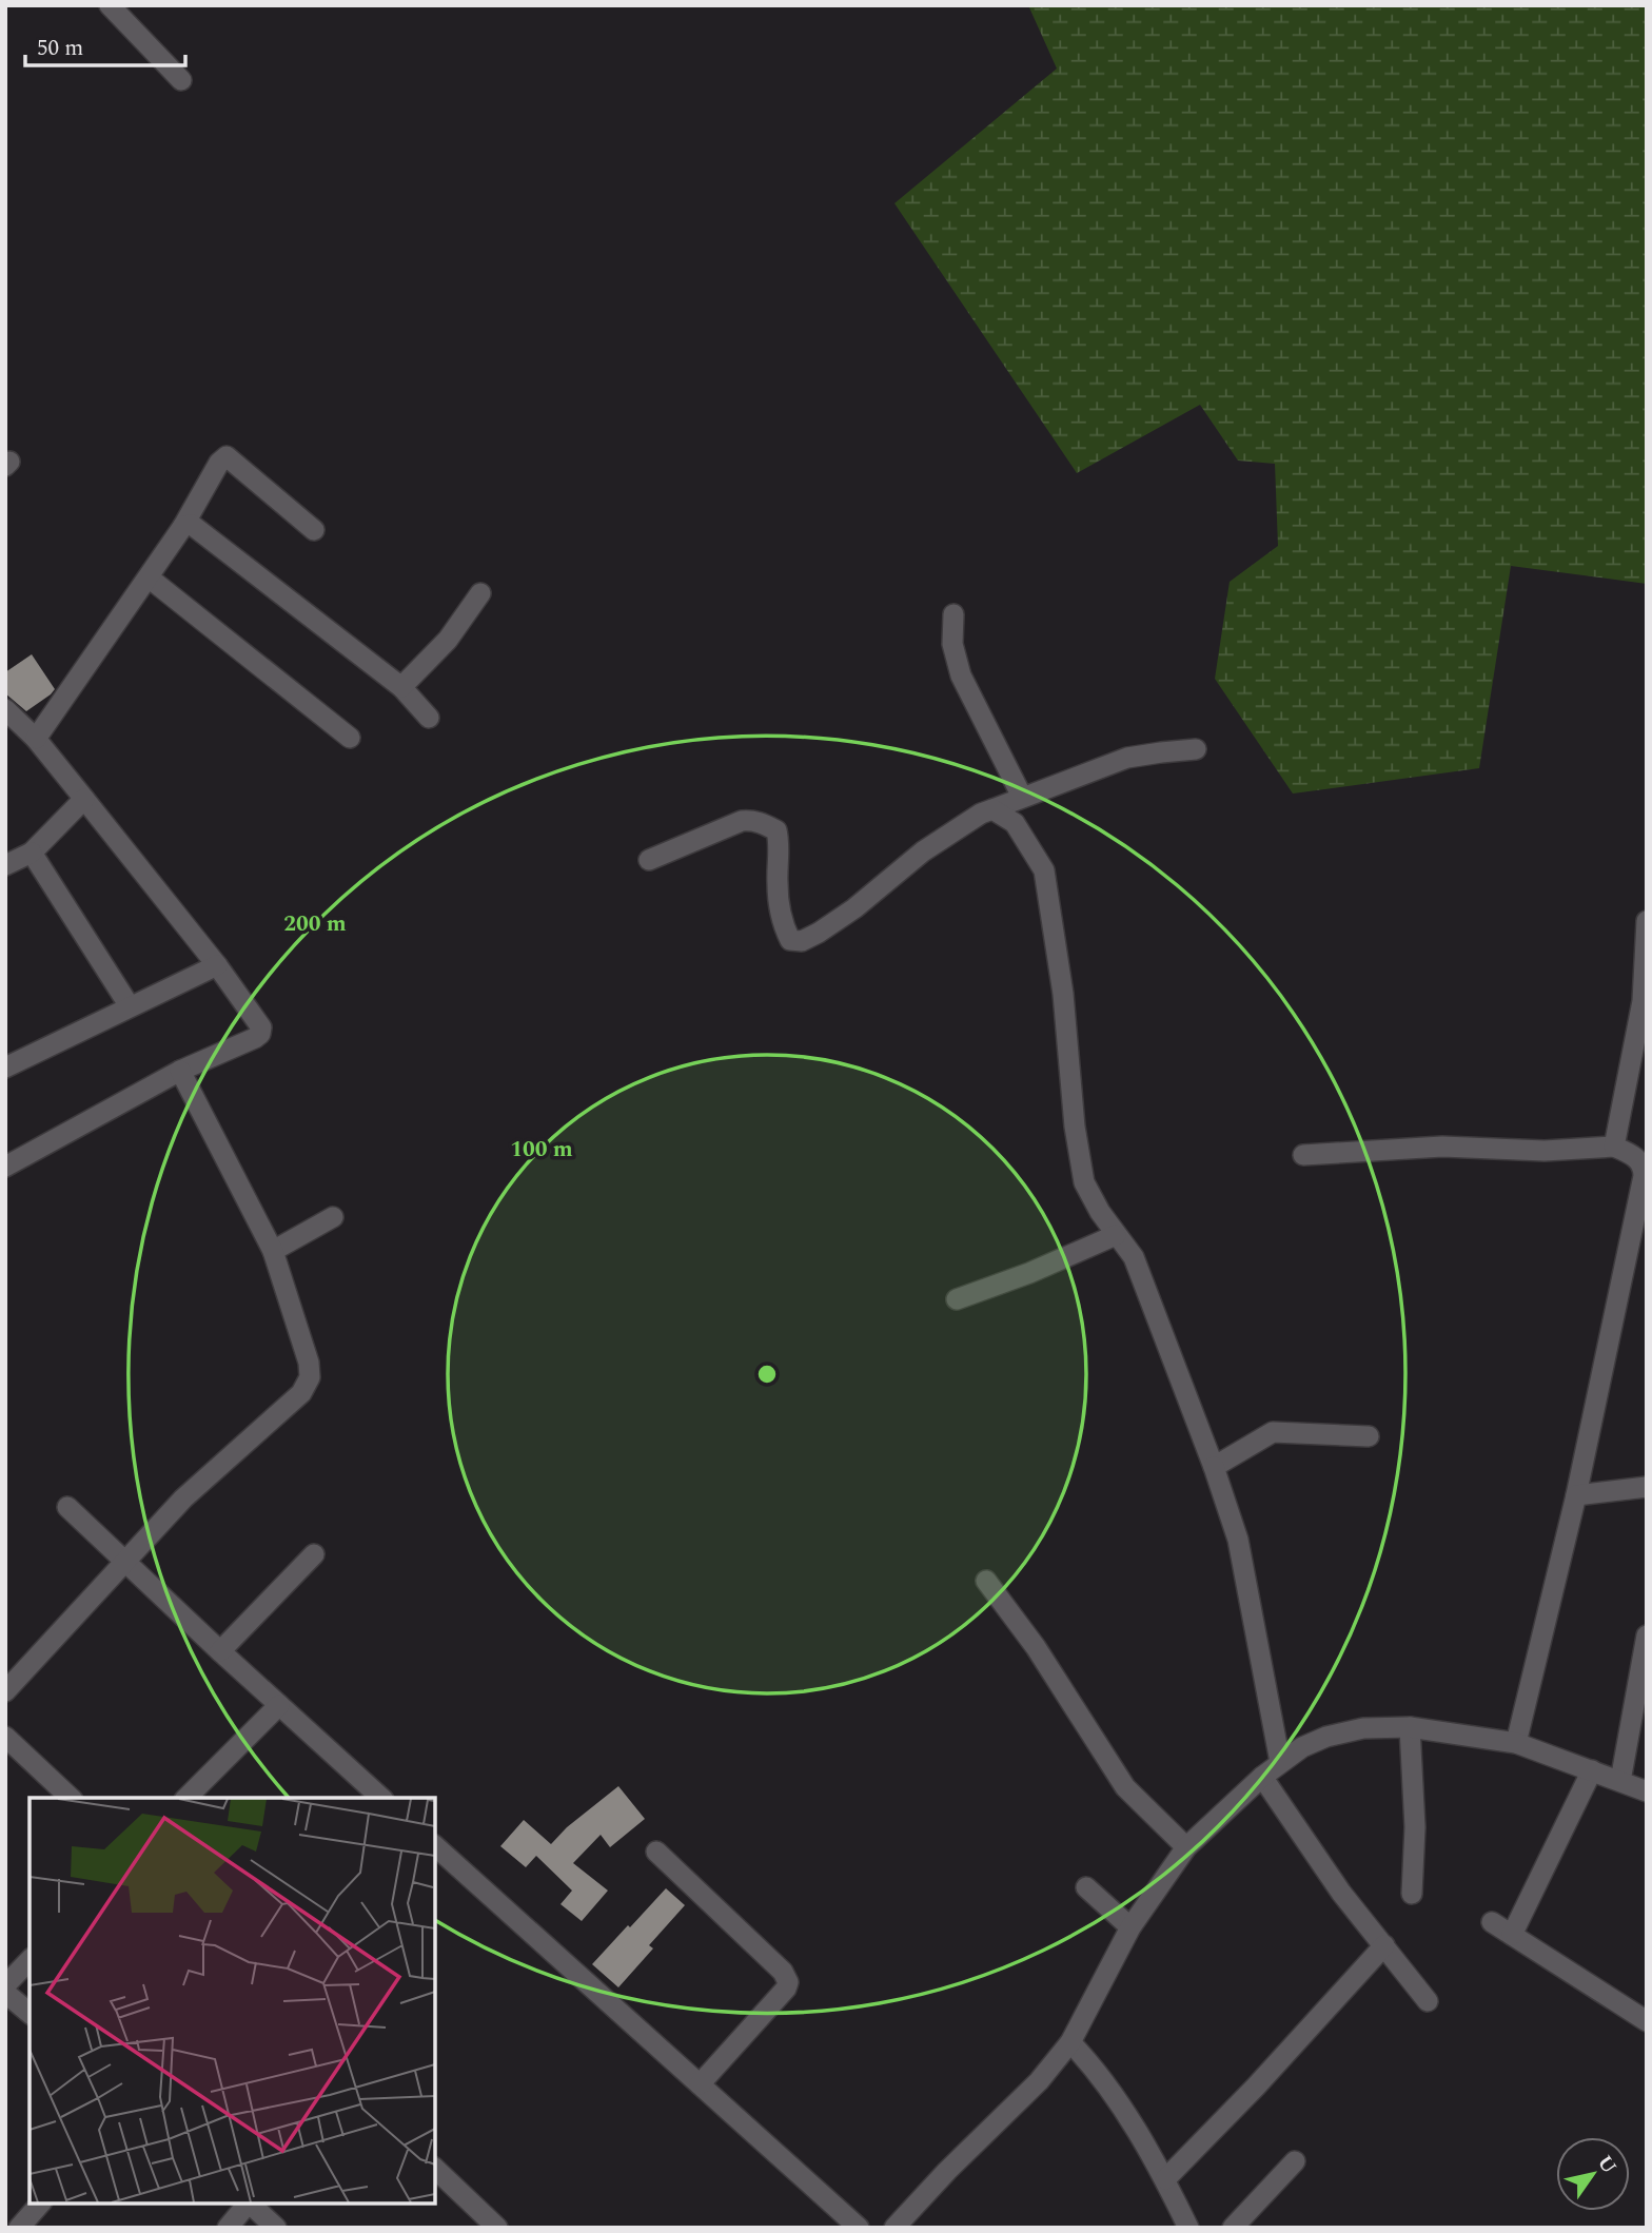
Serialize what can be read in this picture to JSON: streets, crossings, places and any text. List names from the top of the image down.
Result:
{
  "scale_bar": "50 m",
  "north": "top right",
  "rings": ["200 m", "100 m"]
}
